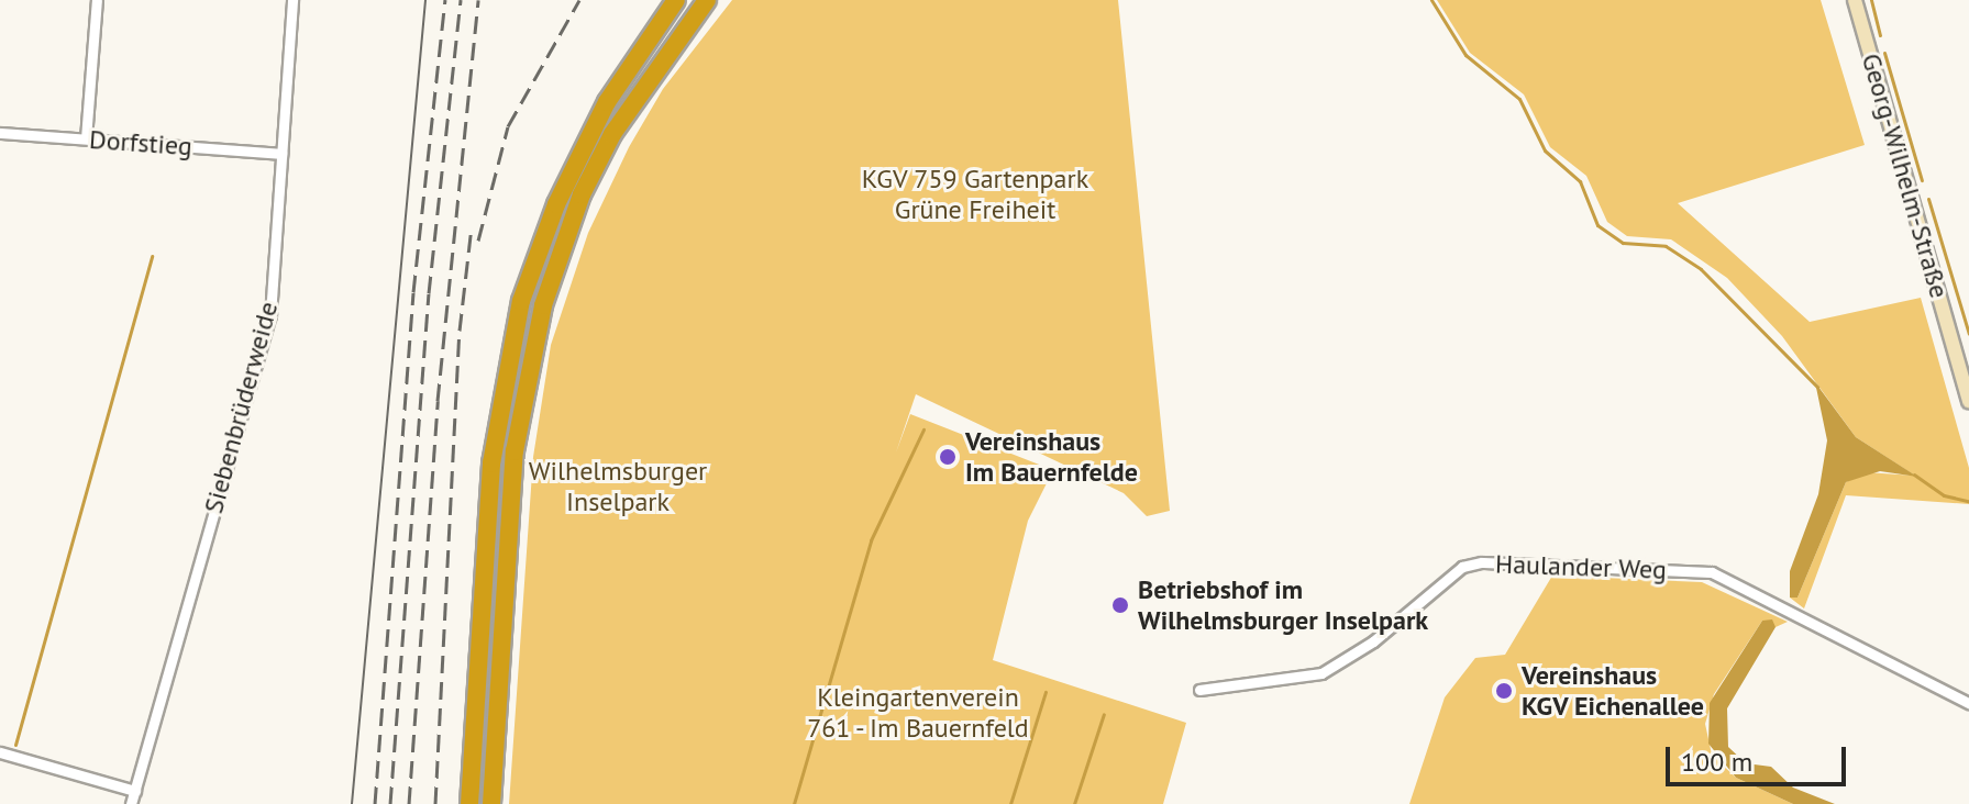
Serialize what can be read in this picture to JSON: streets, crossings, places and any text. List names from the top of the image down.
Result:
{
  "streets": {
    "main road": ["Georg-Wilhelm-Straße"],
    "street": ["Dorfstieg", "Siebenbrüderweide", "Haulander Weg"]
  },
  "crossings": [
    ["Dorfstieg", "Siebenbrüderweide"]
  ],
  "parks": ["KGV 759 Gartenpark Grüne Freiheit", "Wilhelmsburger Inselpark", "Kleingartenverein 761 - Im Bauernfeld"],
  "places": ["Vereinshaus Im Bauernfelde", "Betriebshof im Wilhelmsburger Inselpark", "Vereinshaus KGV Eichenallee"],
  "scale_bar": "100 m"
}
